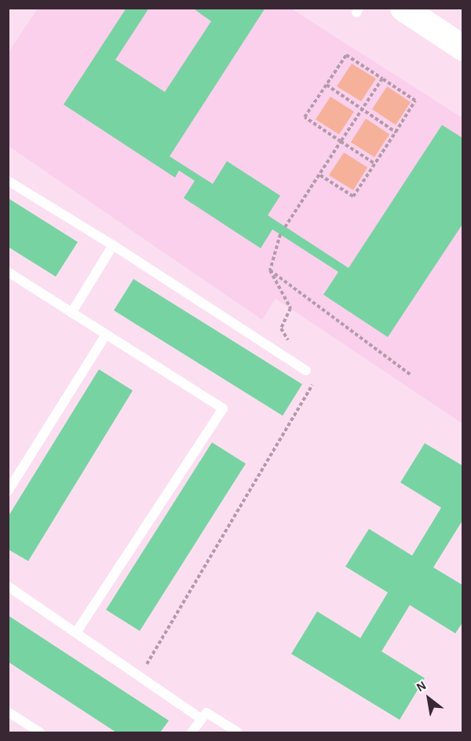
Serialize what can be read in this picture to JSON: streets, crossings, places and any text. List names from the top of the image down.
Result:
{
  "north": "top left"
}
